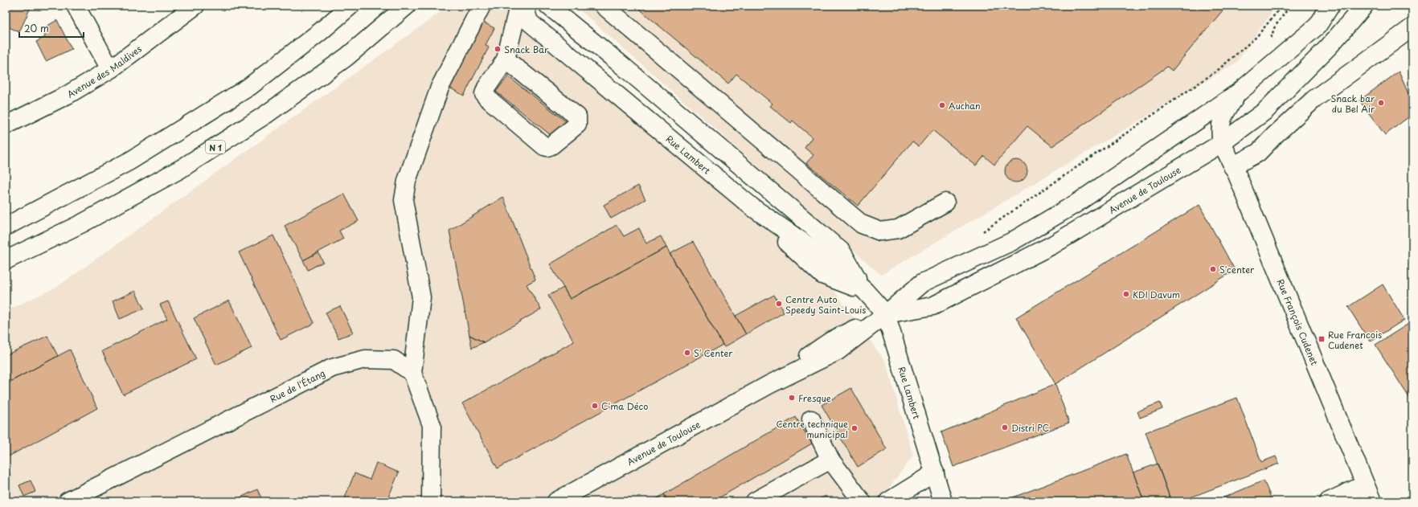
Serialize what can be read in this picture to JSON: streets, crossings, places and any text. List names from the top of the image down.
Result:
{
  "streets": {
    "main road": [
      "Avenue des Maldives",
      "N 1",
      "Rue Lambert",
      "Avenue de Toulouse",
      "Rue François Cudenet",
      "Rue de l'Étang"
    ]
  },
  "crossings": [
    ["Rue Lambert", "Avenue de Toulouse"],
    ["Avenue de Toulouse", "Rue François Cudenet"]
  ],
  "places": {
    "other": [
      "Snack Bar",
      "Snack bar du Bel Air",
      "Auchan",
      "S'center",
      "KDI Davum",
      "Centre Auto Speedy Saint-Louis",
      "S' Center",
      "Fresque",
      "C'ma Déco",
      "Distri PC",
      "Centre technique municipal"
    ],
    "transit": ["Rue Francois Cudenet"]
  },
  "scale_bar": "20 m"
}
